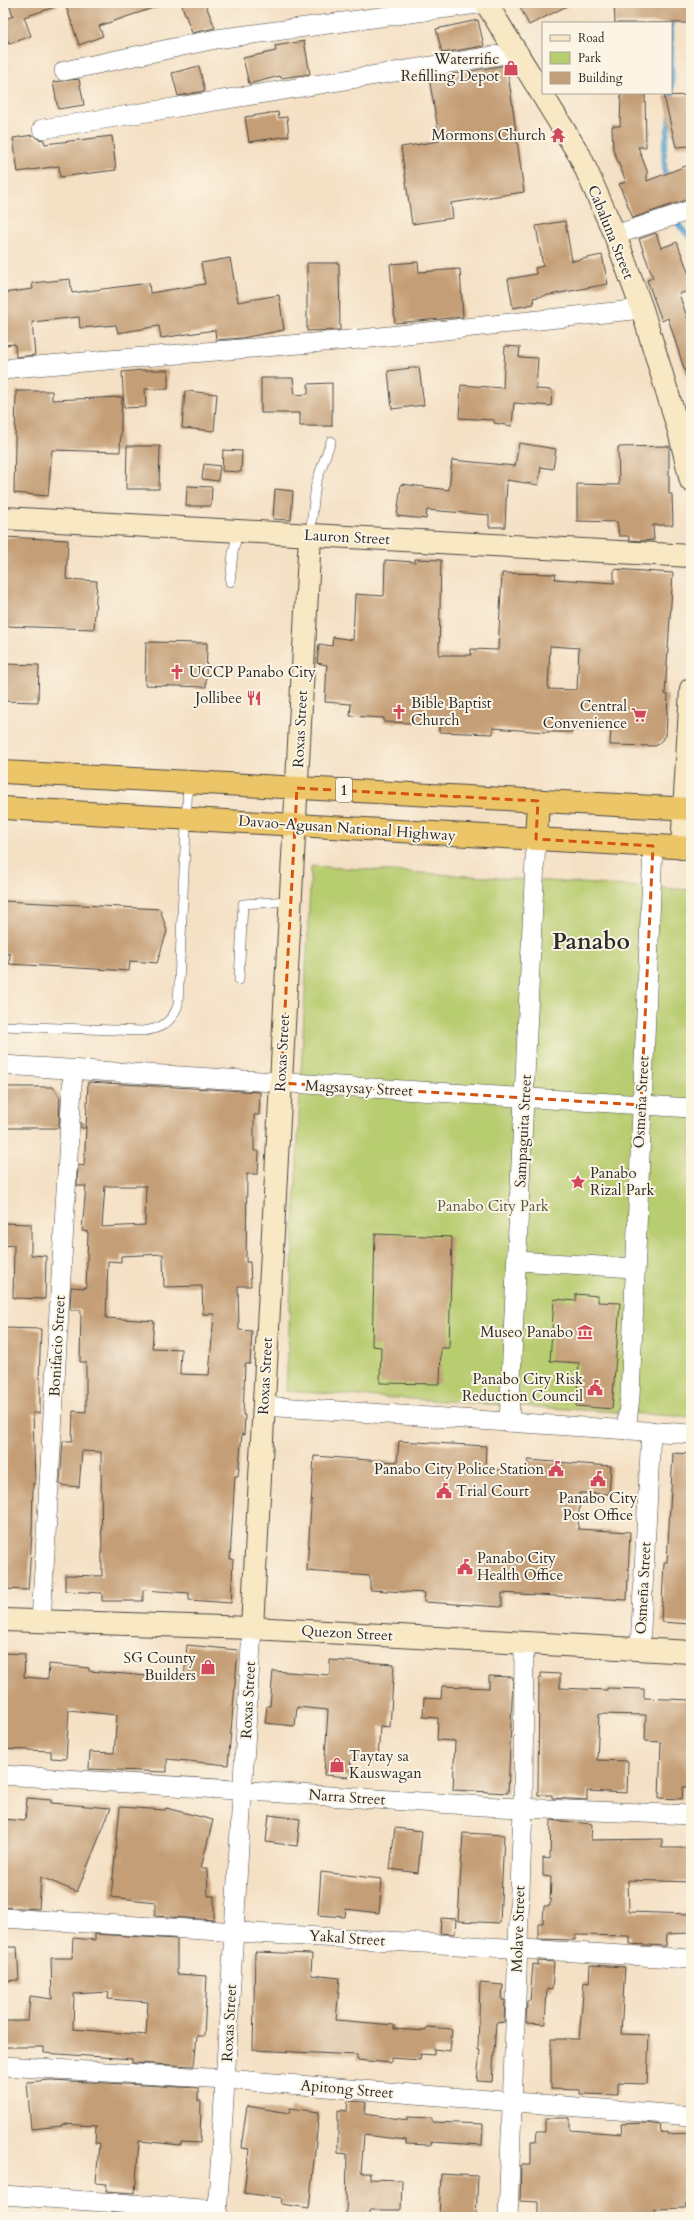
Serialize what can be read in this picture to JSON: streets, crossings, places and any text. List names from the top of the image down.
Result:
{
  "streets": {
    "highway": ["1", "Davao-Agusan National Highway"],
    "street": [
      "Cabaluna Street",
      "Lauron Street",
      "Roxas Street",
      "Magsaysay Street",
      "Osmeña Street",
      "Sampaguita Street",
      "Bonifacio Street",
      "Quezon Street",
      "Narra Street",
      "Molave Street",
      "Yakal Street",
      "Apitong Street"
    ]
  },
  "crossings": [
    ["Lauron Street", "Roxas Street"],
    ["Roxas Street", "1"],
    ["Roxas Street", "Davao-Agusan National Highway"],
    ["Roxas Street", "Magsaysay Street"],
    ["Roxas Street", "Quezon Street"],
    ["Roxas Street", "Narra Street"],
    ["Roxas Street", "Yakal Street"],
    ["Roxas Street", "Apitong Street"],
    ["Davao-Agusan National Highway", "Osmeña Street"],
    ["Davao-Agusan National Highway", "Sampaguita Street"],
    ["Magsaysay Street", "Osmeña Street"],
    ["Magsaysay Street", "Sampaguita Street"],
    ["Magsaysay Street", "Bonifacio Street"],
    ["Osmeña Street", "Quezon Street"],
    ["Bonifacio Street", "Quezon Street"],
    ["Quezon Street", "Molave Street"],
    ["Narra Street", "Molave Street"],
    ["Molave Street", "Yakal Street"],
    ["Molave Street", "Apitong Street"]
  ],
  "districts": ["Panabo"],
  "parks": ["Panabo City Park"],
  "places": {
    "shop": ["Waterrific Refilling Depot", "SG County Builders", "Taytay sa Kauswagan"],
    "temple": ["Mormons Church"],
    "church": ["UCCP Panabo City", "Bible Baptist Church"],
    "restaurant": ["Jollibee"],
    "supermarket": ["Central Convenience"],
    "place": ["Panabo Rizal Park"],
    "museum": ["Museo Panabo"],
    "public building": [
      "Panabo City Risk Reduction Council",
      "Panabo City Police Station",
      "Panabo City Post Office",
      "Trial Court",
      "Panabo City Health Office"
    ]
  },
  "legend": ["Road", "Park", "Building"]
}
